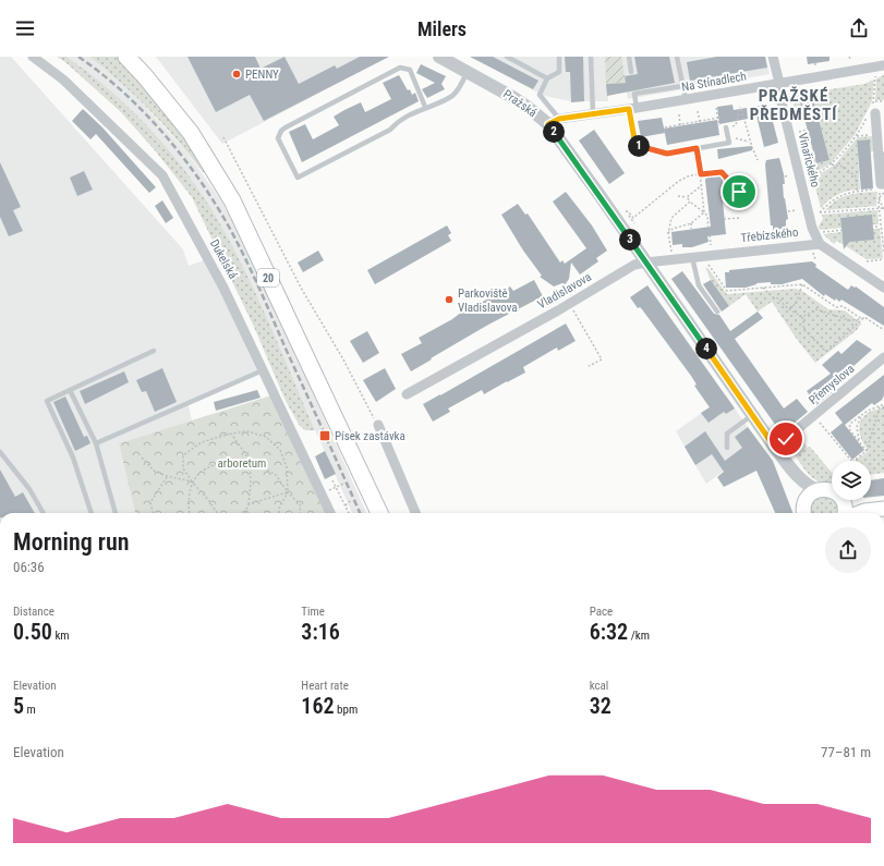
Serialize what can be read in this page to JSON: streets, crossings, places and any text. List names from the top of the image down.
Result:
{
  "streets": {
    "highway": ["20"],
    "street": [
      "Na Stínadlech",
      "Pražská",
      "Vinařického",
      "Třebízského",
      "Dukelská",
      "Vladislavova",
      "Přemyslova"
    ]
  },
  "crossings": [
    ["Na Stínadlech", "Pražská"],
    ["Na Stínadlech", "Vinařického"],
    ["Pražská", "Třebízského"],
    ["Pražská", "Vladislavova"],
    ["Pražská", "Přemyslova"],
    ["Vinařického", "Třebízského"],
    ["Třebízského", "Vladislavova"]
  ],
  "districts": ["PRAŽSKÉ PŘEDMĚSTÍ"],
  "parks": ["arboretum"],
  "places": {
    "other": ["PENNY", "Parkoviště Vladislavova"],
    "transit": ["Písek zastávka"]
  },
  "page": {
    "header": "Milers",
    "pins": [
      "2",
      "1",
      "3",
      "4"
    ],
    "heading": ["Morning run", "06:36"],
    "stats": [
      ["Distance", "0.50 km"],
      ["Time", "3:16"],
      ["Pace", "6:32 /km"],
      ["Elevation", "5 m"],
      ["Heart rate", "162 bpm"],
      ["kcal", "32"]
    ],
    "chart": ["Elevation", "77–81 m"]
  }
}
